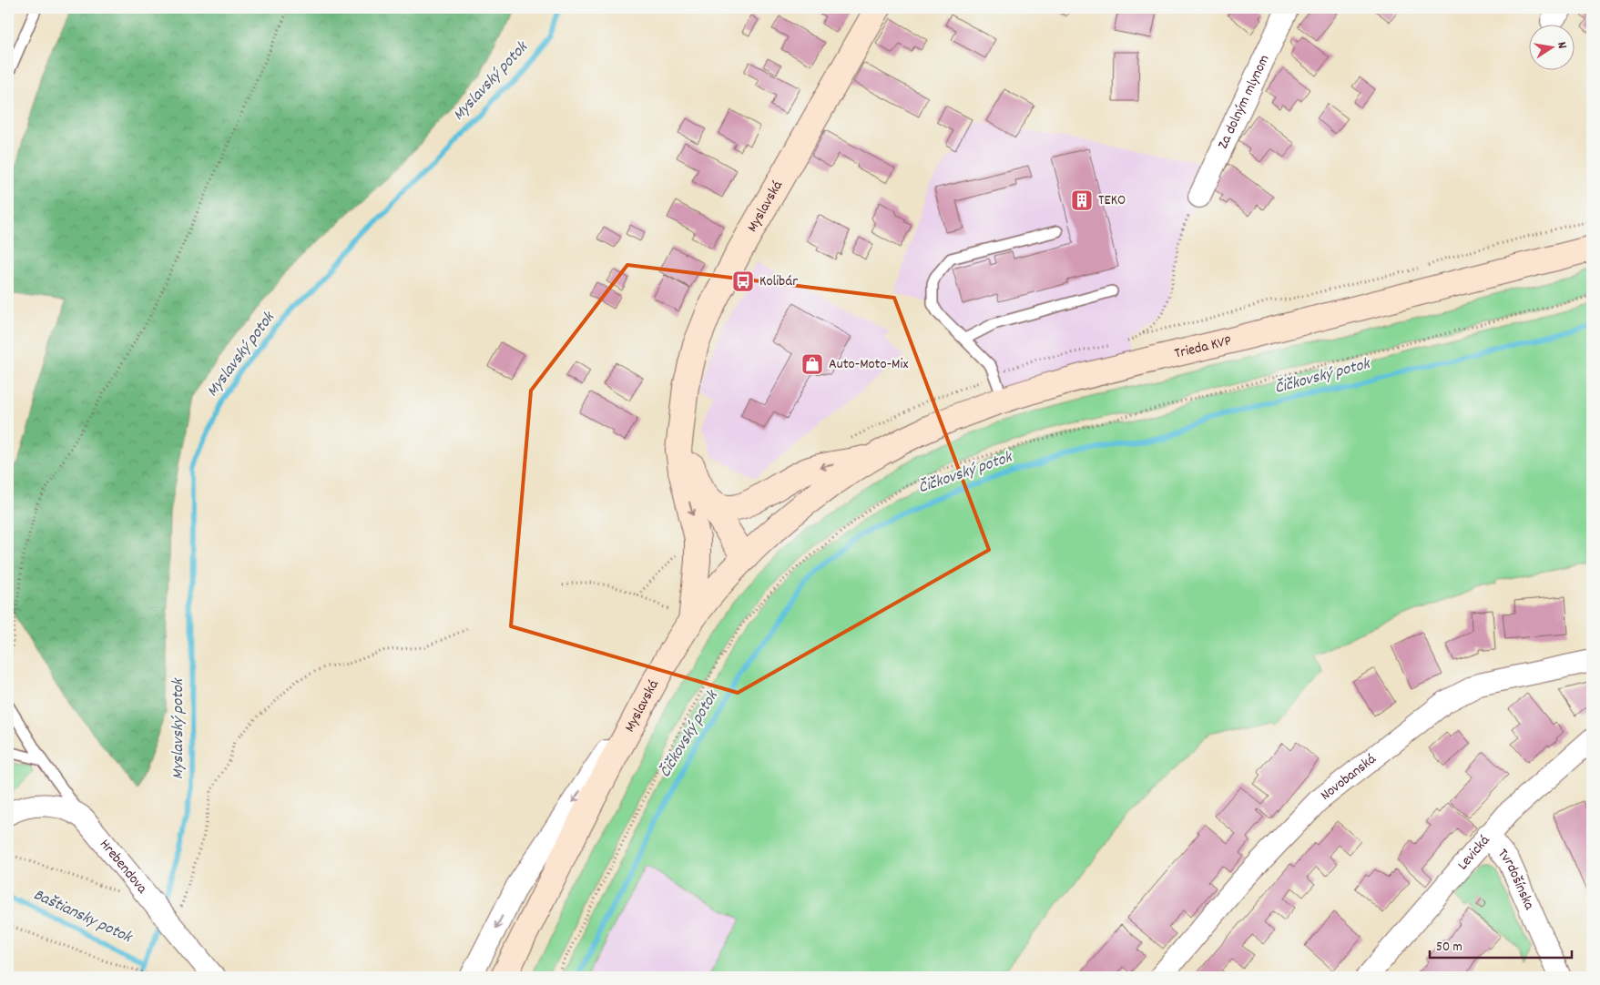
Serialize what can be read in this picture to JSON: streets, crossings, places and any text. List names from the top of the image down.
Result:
{
  "streets": {
    "street": [
      "Za dolným mlynom",
      "Myslavská",
      "Trieda KVP",
      "Novobanská",
      "Levická",
      "Hrebendova",
      "Tvrdošínska"
    ]
  },
  "crossings": [
    ["Myslavská", "Trieda KVP"],
    ["Levická", "Tvrdošínska"]
  ],
  "water": ["Myslavský potok", "Čičkovský potok", "Baštiansky potok"],
  "places": {
    "building": ["TEKO"],
    "bus stop": ["Kolibár"],
    "shop": ["Auto-Moto-Mix"]
  },
  "scale_bar": "50 m",
  "north": "right"
}
